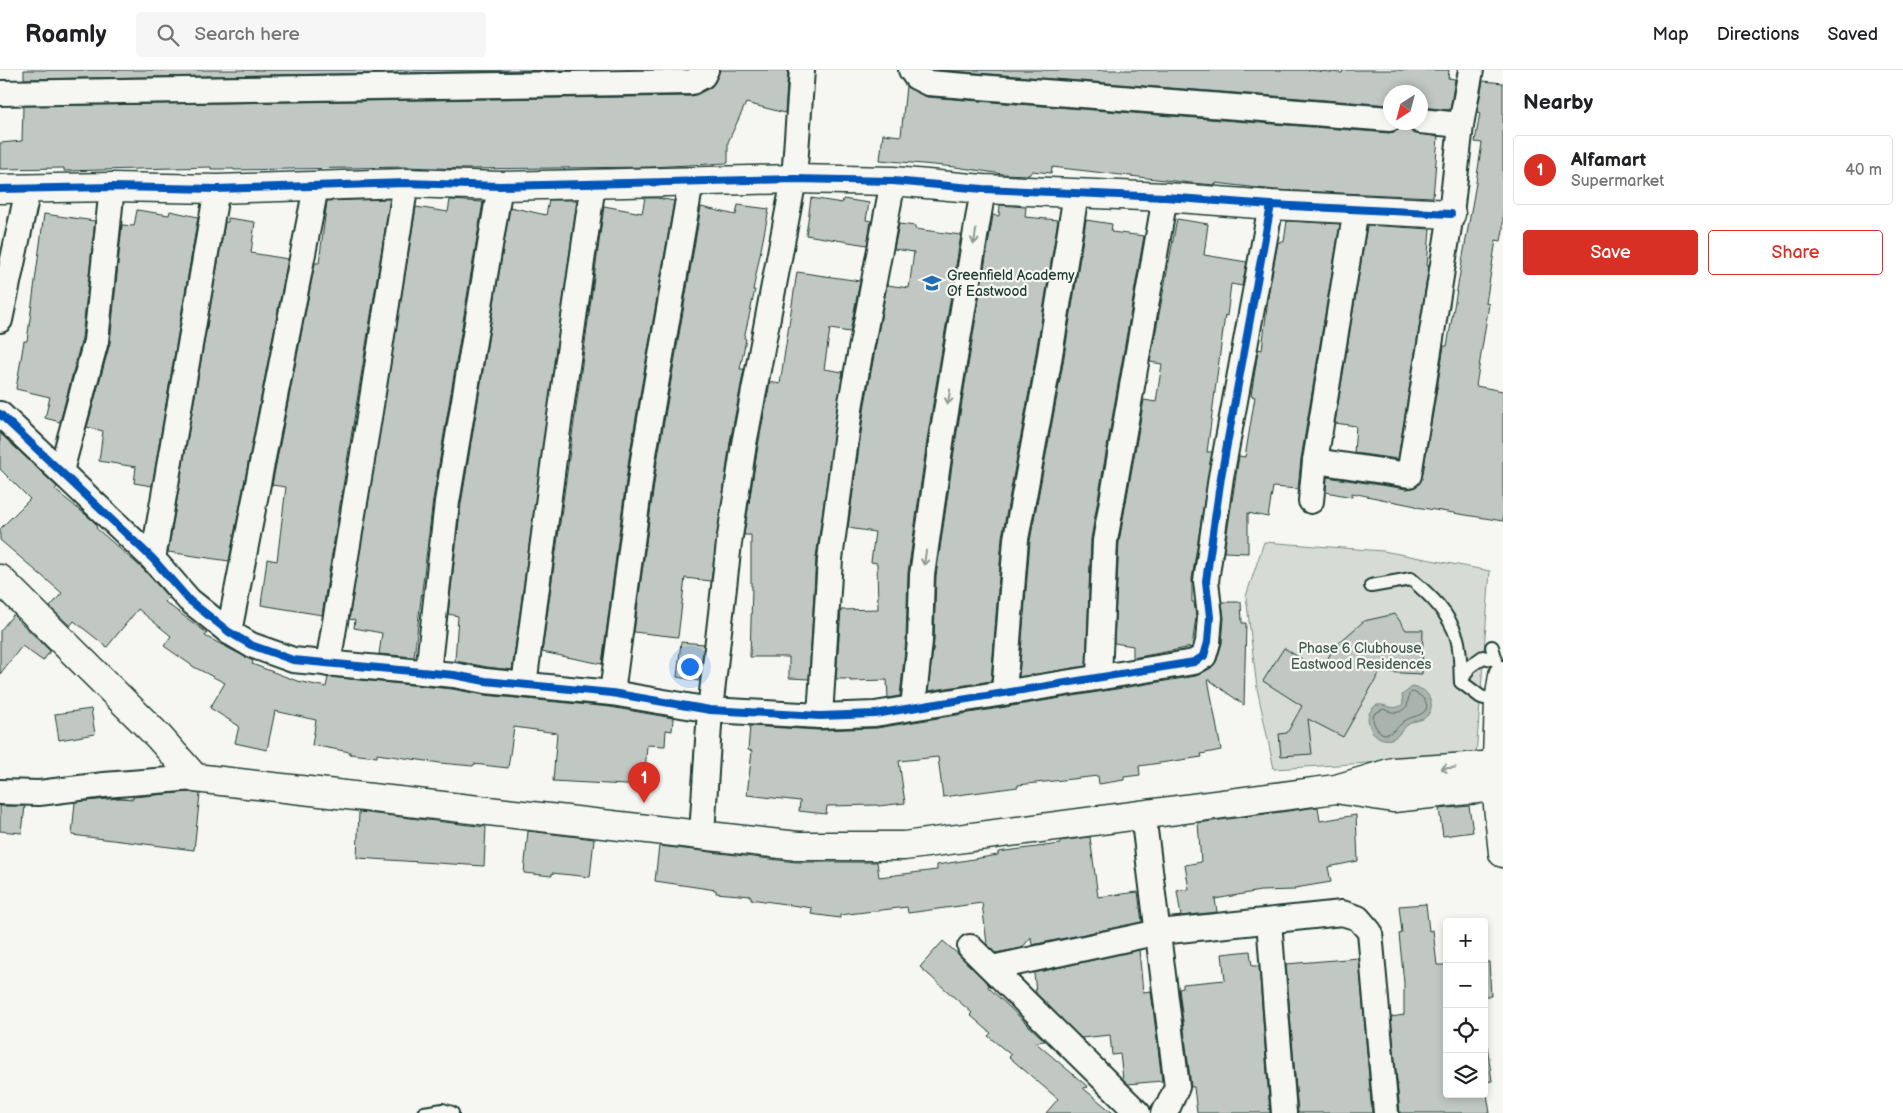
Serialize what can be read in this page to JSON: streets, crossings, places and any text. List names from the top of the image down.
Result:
{
  "parks": ["Phase 6 Clubhouse, Eastwood Residences"],
  "places": {
    "school or university": ["Greenfield Academy Of Eastwood"]
  },
  "north": "bottom left",
  "page": {
    "header": "Roamly",
    "search": "Search here",
    "nav": ["Map", "Directions", "Saved"],
    "heading": "Nearby",
    "list": [
      {
        "mark": "1",
        "name": "Alfamart",
        "note": "Supermarket",
        "value": "40 m"
      }
    ],
    "buttons": ["Save", "Share"],
    "pins": "1",
    "map_buttons": ["+", "−"]
  }
}
